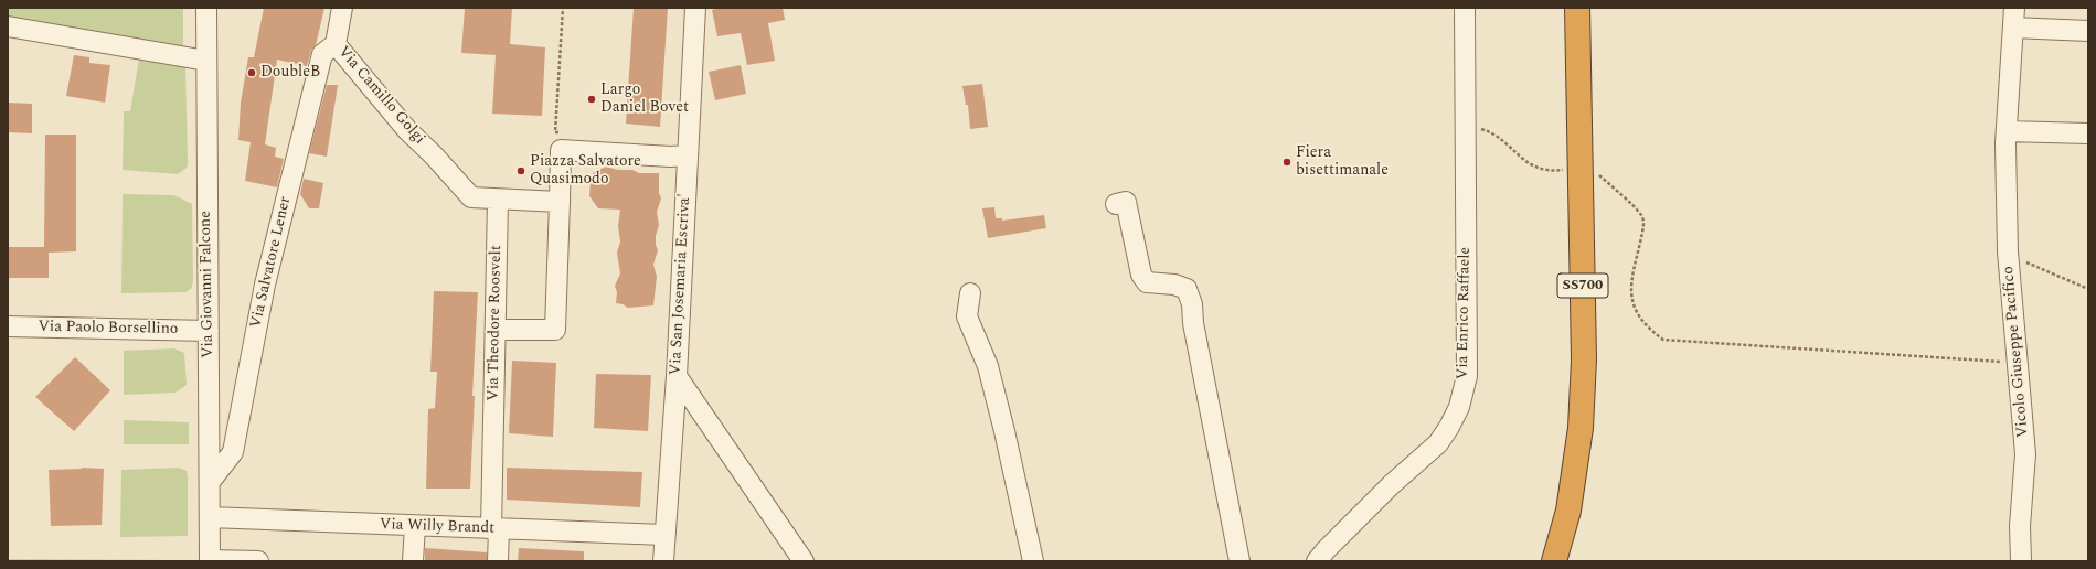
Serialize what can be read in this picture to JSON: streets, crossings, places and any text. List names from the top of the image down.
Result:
{
  "streets": {
    "highway": ["SS700"],
    "street": [
      "Via Camillo Golgi",
      "Via Salvatore Lener",
      "Via Giovanni Falcone",
      "Via San Josemaria Escriva'",
      "Via Enrico Raffaele",
      "Via Theodore Roosvelt",
      "Via Paolo Borsellino",
      "Vicolo Giuseppe Pacifico",
      "Via Willy Brandt"
    ]
  },
  "crossings": [
    ["Via Camillo Golgi", "Via Salvatore Lener"],
    ["Via Camillo Golgi", "Via Theodore Roosvelt"],
    ["Via Salvatore Lener", "Via Giovanni Falcone"],
    ["Via Giovanni Falcone", "Via Paolo Borsellino"],
    ["Via Giovanni Falcone", "Via Willy Brandt"],
    ["Via San Josemaria Escriva'", "Via Willy Brandt"],
    ["Via Theodore Roosvelt", "Via Willy Brandt"]
  ],
  "places": [
    "DoubleB",
    "Largo Daniel Bovet",
    "Fiera bisettimanale",
    "Piazza Salvatore Quasimodo"
  ]
}
